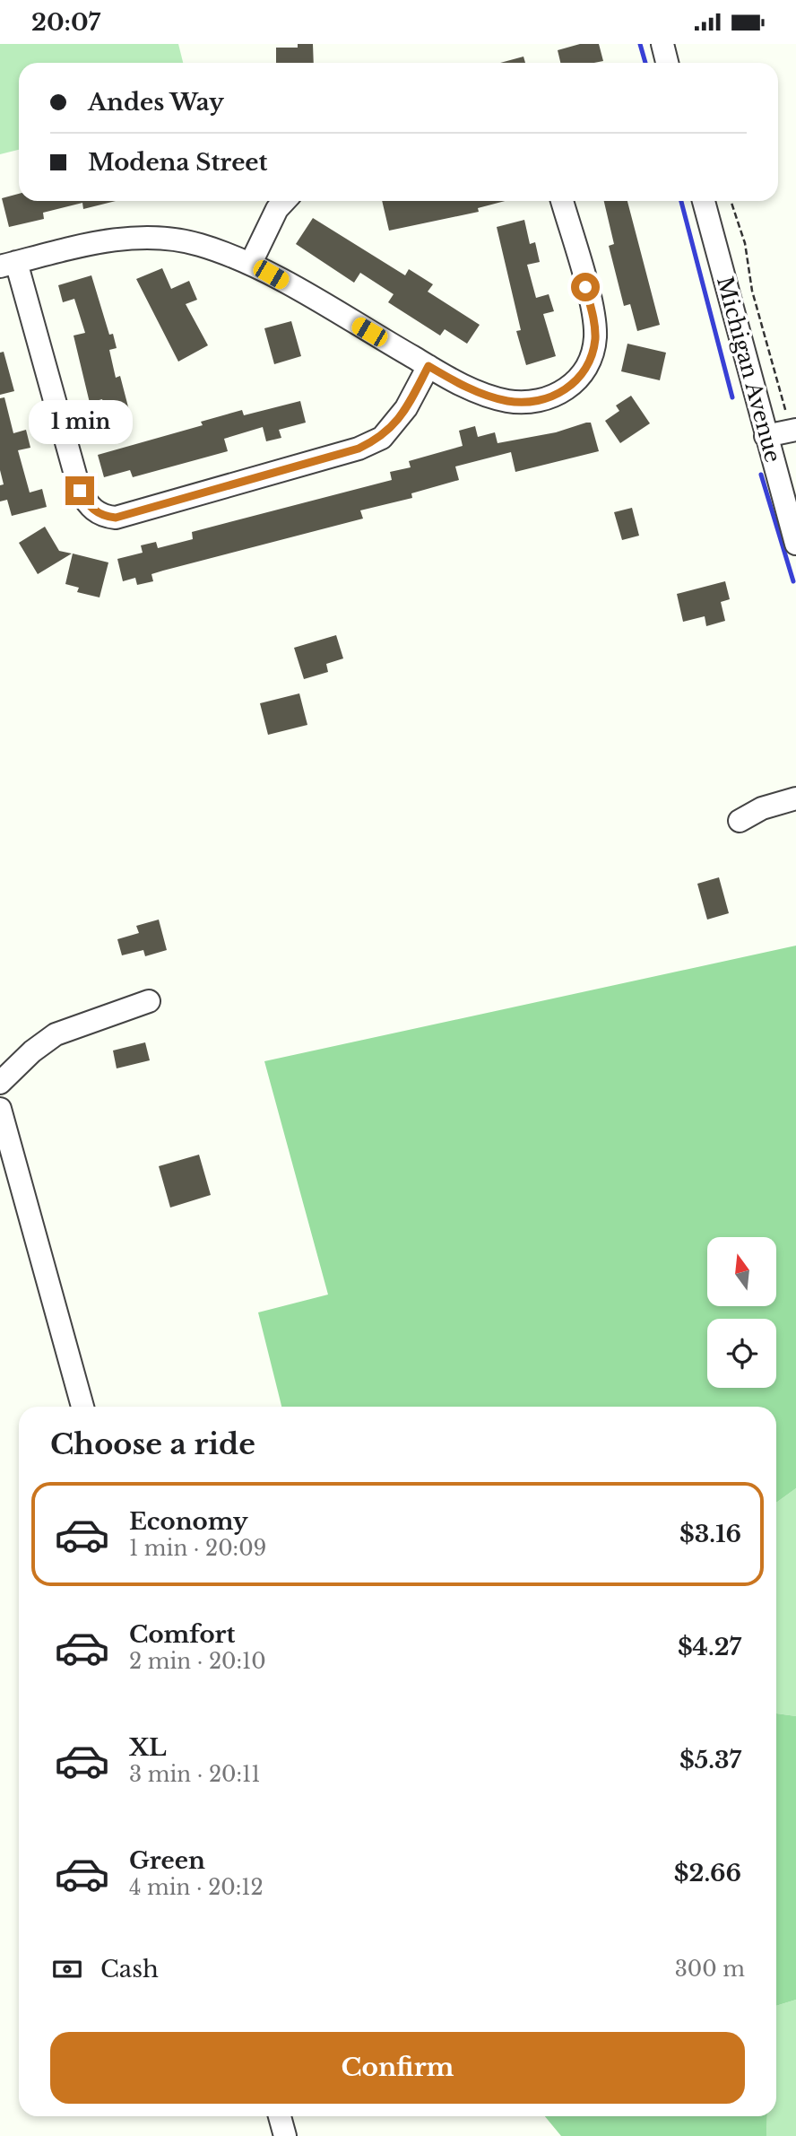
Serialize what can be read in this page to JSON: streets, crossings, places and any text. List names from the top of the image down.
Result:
{
  "streets": {
    "street": ["Michigan Avenue"]
  },
  "north": "top",
  "page": {
    "status": "20:07",
    "banner": ["Andes Way", "Modena Street"],
    "bubble": "1 min",
    "heading": "Choose a ride",
    "list": [
      {
        "name": "Economy",
        "note": "1 min · 20:09",
        "value": "$3.16"
      },
      {
        "name": "Comfort",
        "note": "2 min · 20:10",
        "value": "$4.27"
      },
      {
        "name": "XL",
        "note": "3 min · 20:11",
        "value": "$5.37"
      },
      {
        "name": "Green",
        "note": "4 min · 20:12",
        "value": "$2.66"
      }
    ],
    "pay": ["Cash", "300 m"],
    "buttons": "Confirm"
  }
}
